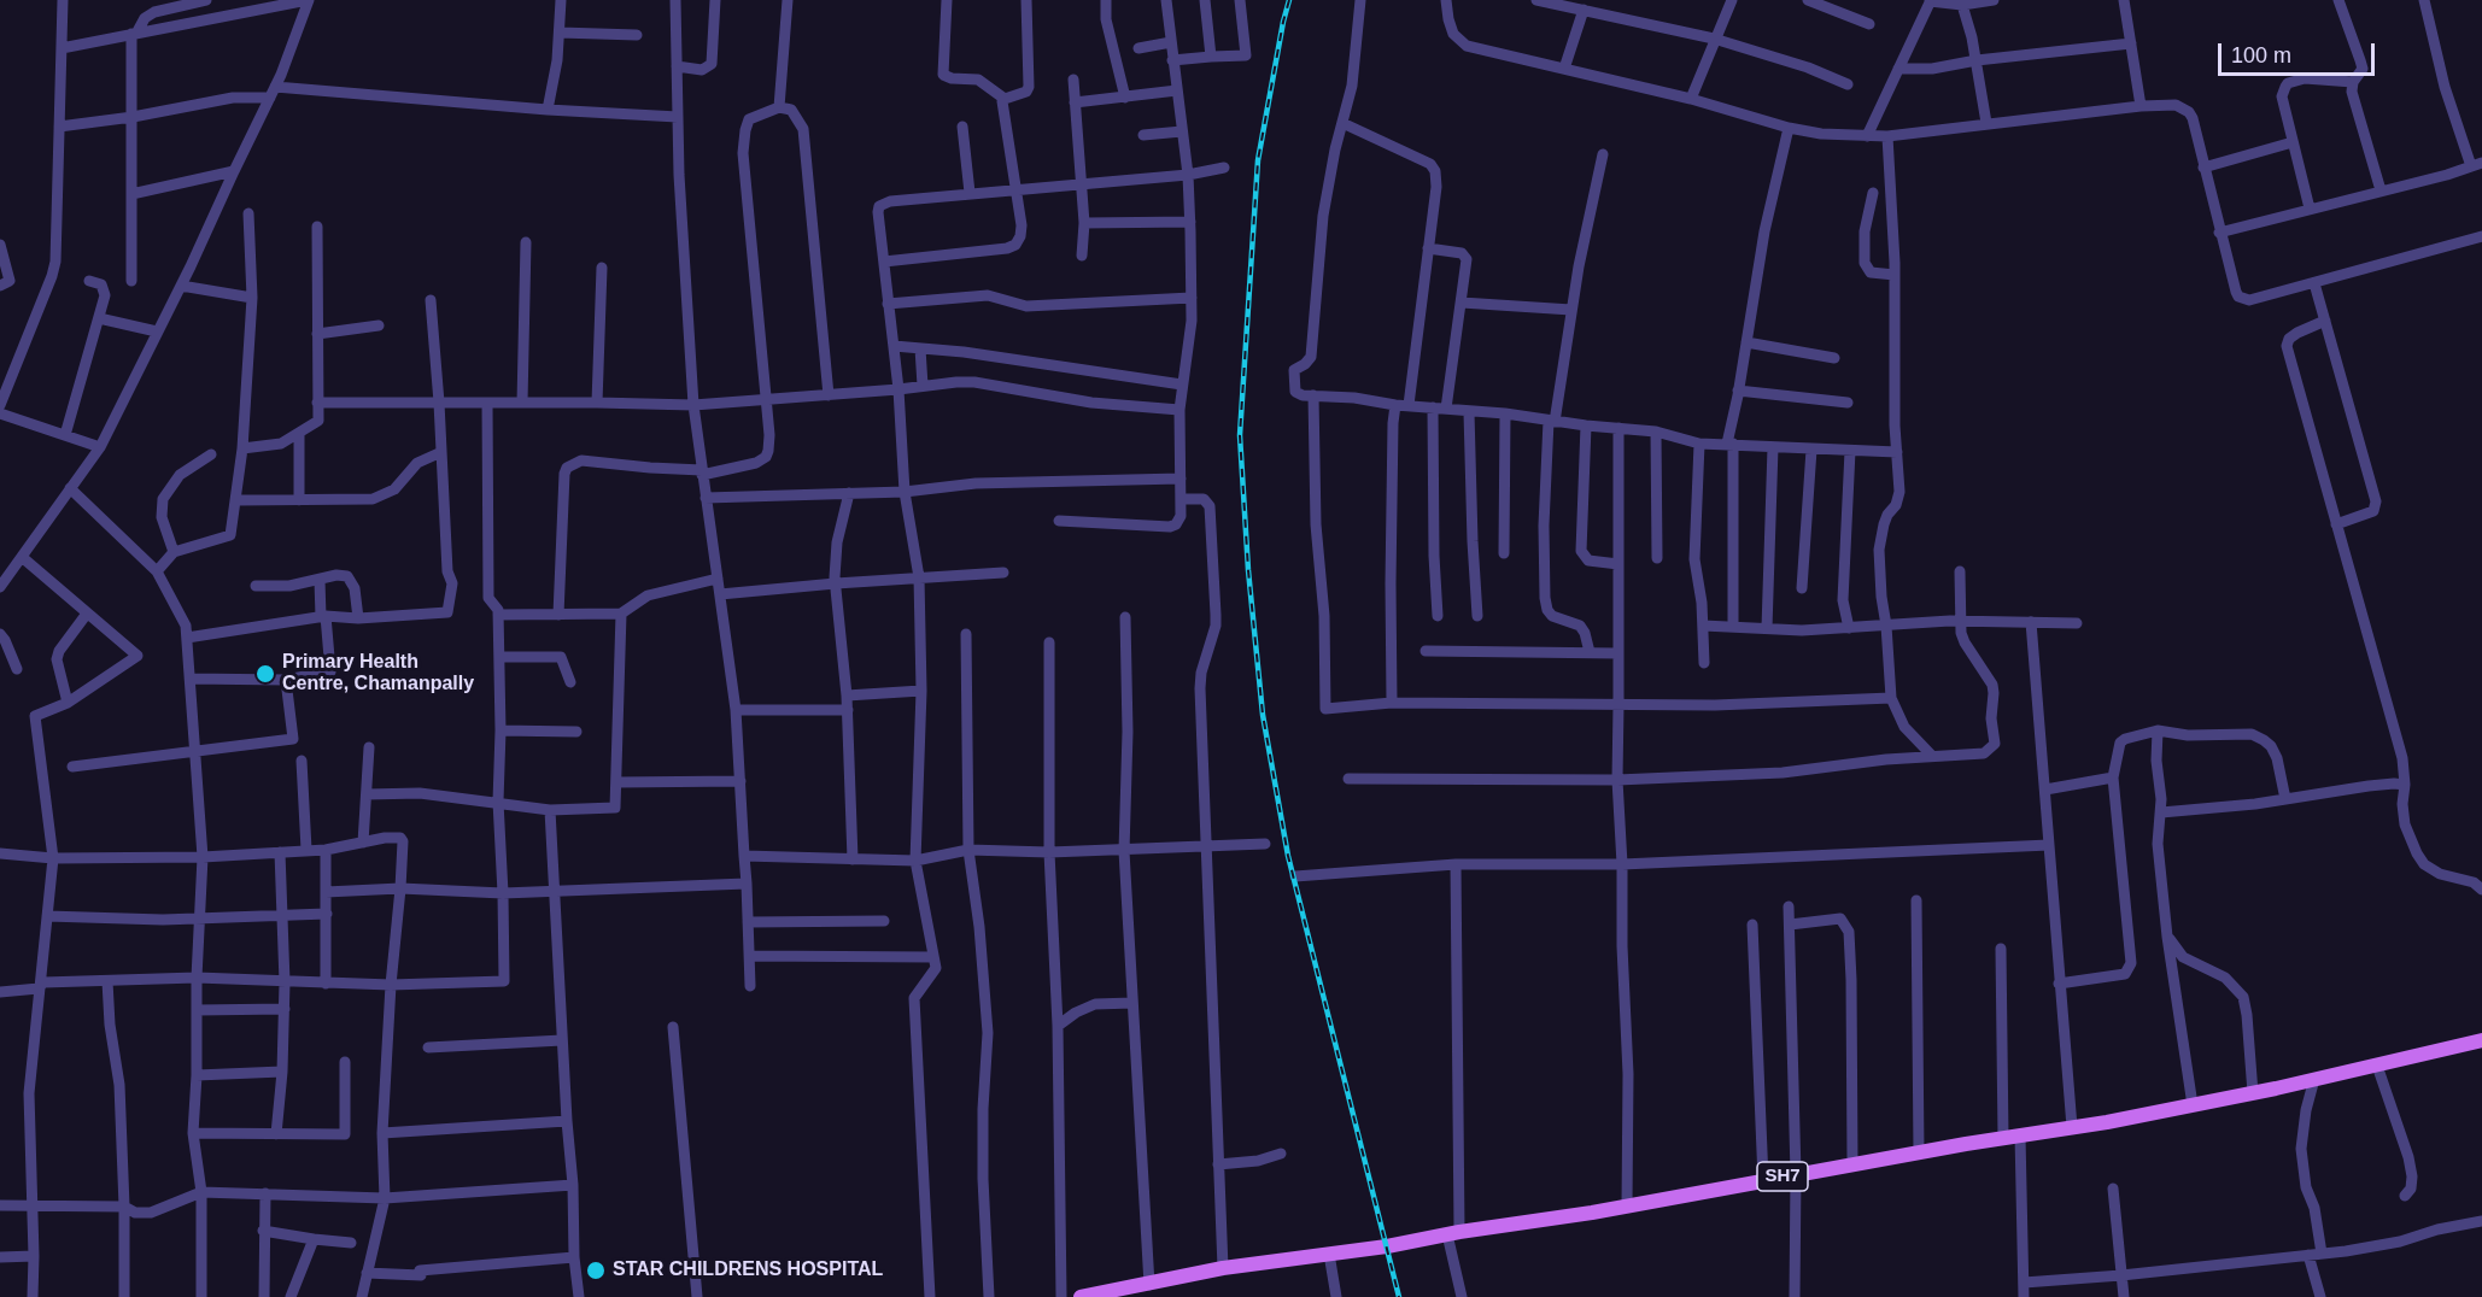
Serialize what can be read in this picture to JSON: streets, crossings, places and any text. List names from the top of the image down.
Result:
{
  "streets": {
    "main road": ["SH7"]
  },
  "places": ["Primary Health Centre, Chamanpally", "STAR CHILDRENS HOSPITAL"],
  "scale_bar": "100 m"
}
